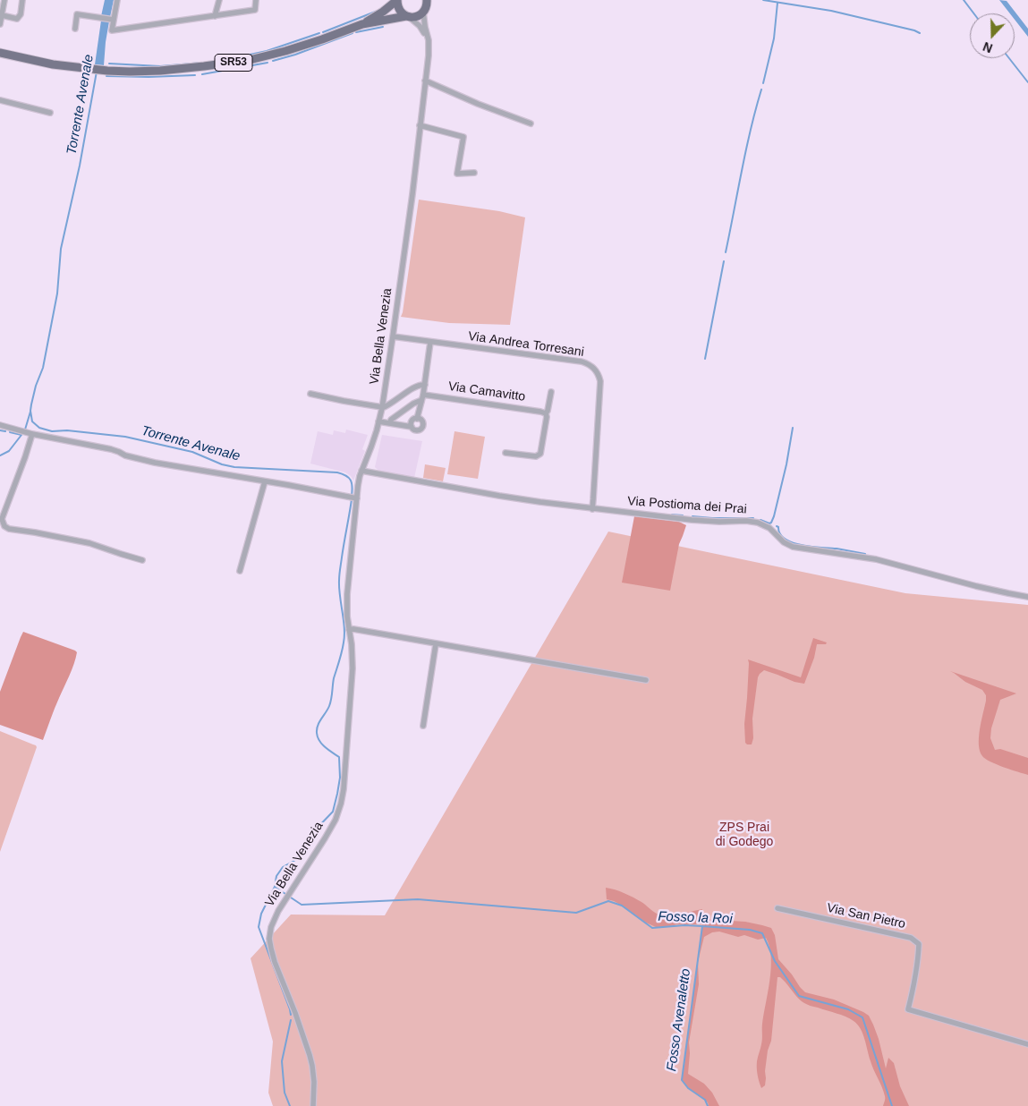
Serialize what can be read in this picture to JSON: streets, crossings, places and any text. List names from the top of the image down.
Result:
{
  "streets": {
    "main road": ["SR53"],
    "street": [
      "Via Bella Venezia",
      "Via Andrea Torresani",
      "Via Camavitto",
      "Via Postioma dei Prai",
      "Via San Pietro"
    ]
  },
  "crossings": [
    ["SR53", "Via Bella Venezia"],
    ["Via Bella Venezia", "Via Andrea Torresani"],
    ["Via Bella Venezia", "Via Postioma dei Prai"],
    ["Via Andrea Torresani", "Via Postioma dei Prai"]
  ],
  "water": ["Torrente Avenale", "Fosso la Roi", "Fosso Avenaletto"],
  "parks": ["ZPS Prai di Godego"],
  "north": "bottom"
}
